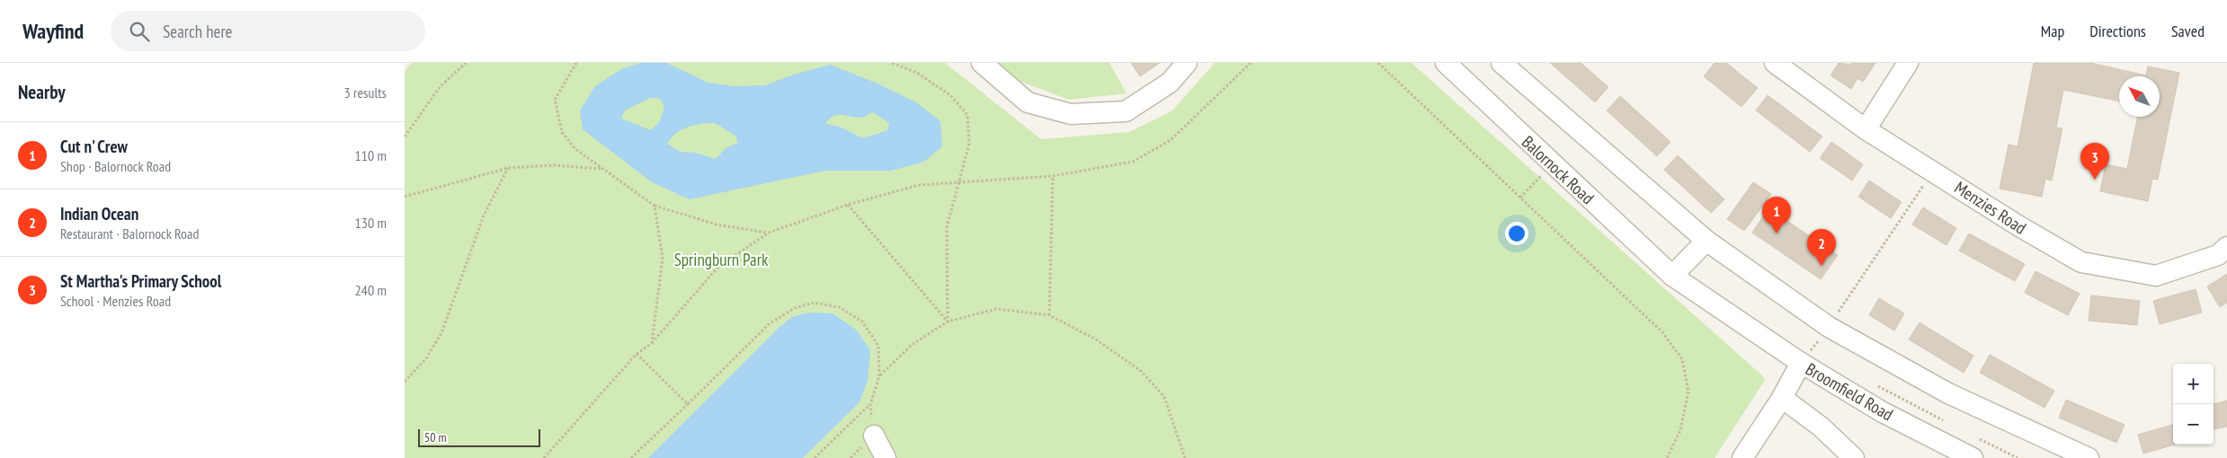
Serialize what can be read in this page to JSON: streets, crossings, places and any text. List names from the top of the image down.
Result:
{
  "streets": {
    "street": ["Balornock Road", "Menzies Road", "Broomfield Road"]
  },
  "crossings": [
    ["Balornock Road", "Broomfield Road"]
  ],
  "parks": ["Springburn Park"],
  "scale_bar": "50 m",
  "north": "top left",
  "page": {
    "header": "Wayfind",
    "search": "Search here",
    "nav": ["Map", "Directions", "Saved"],
    "heading": ["Nearby", "3 results"],
    "list": [
      {
        "mark": "1",
        "name": "Cut n' Crew",
        "note": "Shop · Balornock Road",
        "value": "110 m"
      },
      {
        "mark": "2",
        "name": "Indian Ocean",
        "note": "Restaurant · Balornock Road",
        "value": "130 m"
      },
      {
        "mark": "3",
        "name": "St Martha's Primary School",
        "note": "School · Menzies Road",
        "value": "240 m"
      }
    ],
    "pins": ["3", "1", "2"],
    "map_buttons": ["+", "−"],
    "scale": "50 m"
  }
}
